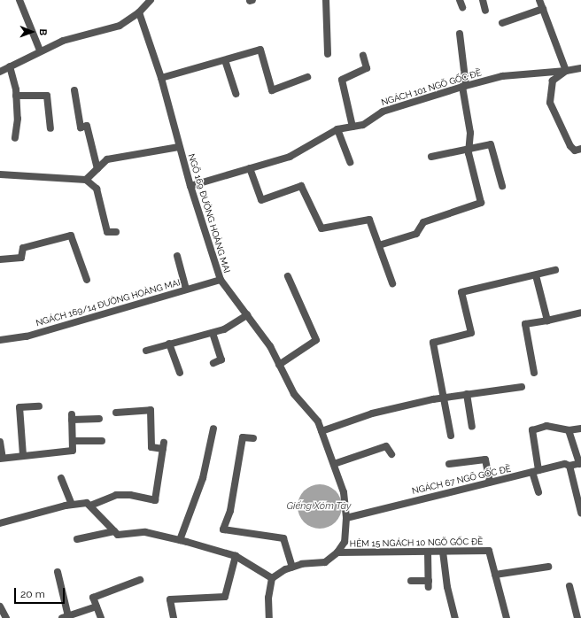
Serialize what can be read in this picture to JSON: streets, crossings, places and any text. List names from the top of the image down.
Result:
{
  "streets": {
    "street": [
      "NGÁCH 101 NGÕ GỐC ĐỀ",
      "NGÕ 169 ĐƯỜNG HOÀNG MAI",
      "NGÁCH 169/14 ĐƯỜNG HOÀNG MAI",
      "NGÁCH 67 NGÕ GỐC ĐỀ",
      "HẺM 15 NGÁCH 10 NGÕ GỐC ĐỀ"
    ]
  },
  "crossings": [
    ["NGÁCH 101 NGÕ GỐC ĐỀ", "NGÕ 169 ĐƯỜNG HOÀNG MAI"],
    ["NGÕ 169 ĐƯỜNG HOÀNG MAI", "NGÁCH 169/14 ĐƯỜNG HOÀNG MAI"],
    ["NGÕ 169 ĐƯỜNG HOÀNG MAI", "NGÁCH 67 NGÕ GỐC ĐỀ"],
    ["NGÕ 169 ĐƯỜNG HOÀNG MAI", "HẺM 15 NGÁCH 10 NGÕ GỐC ĐỀ"]
  ],
  "water": ["Giếng Xóm Tây"],
  "scale_bar": "20 m",
  "north": "right"
}
